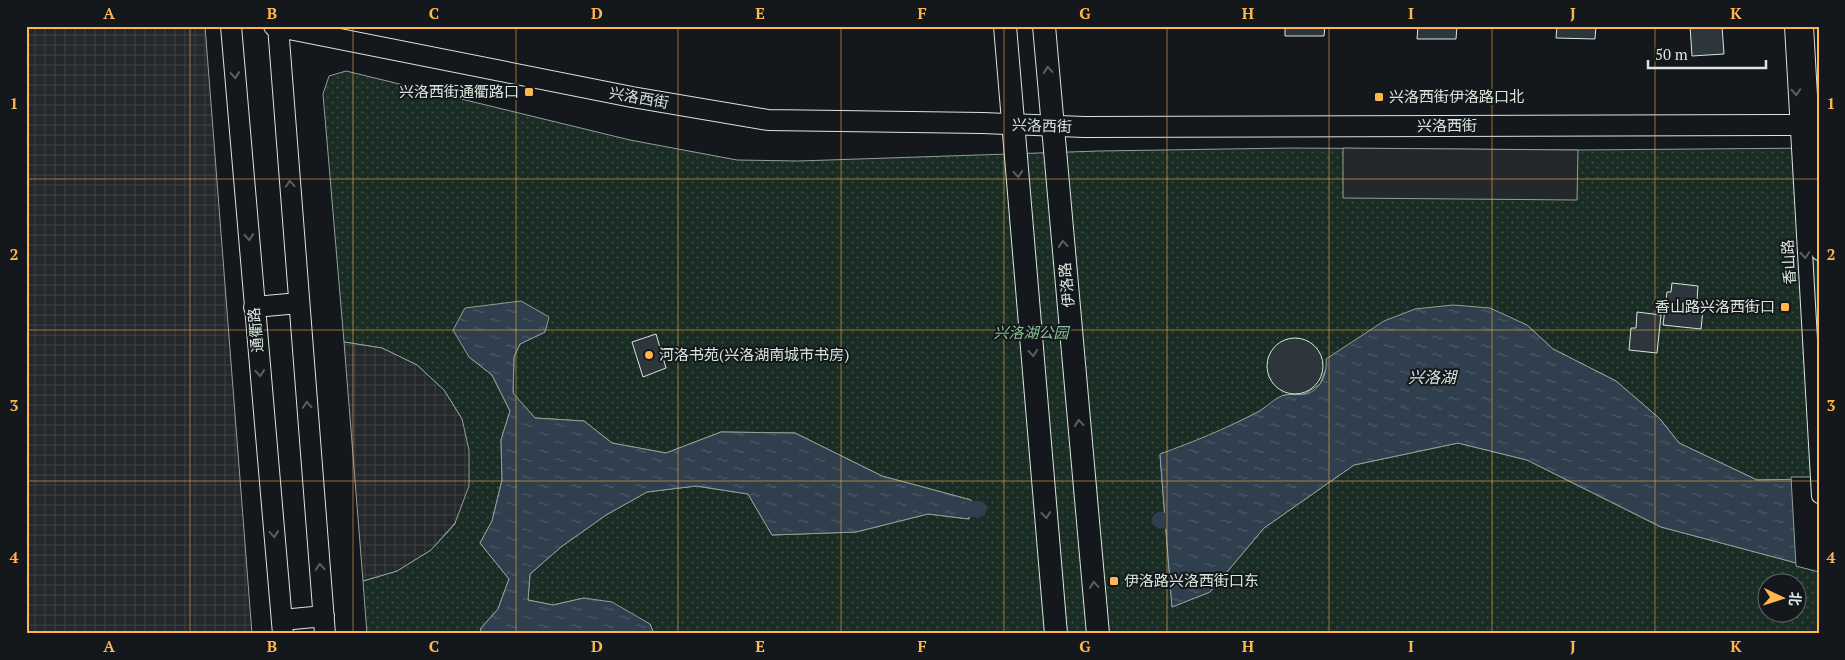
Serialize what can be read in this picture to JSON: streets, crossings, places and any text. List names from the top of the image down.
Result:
{
  "streets": {
    "main road": ["伊洛路"],
    "street": ["兴洛西街", "香山路", "通衢路"]
  },
  "crossings": [
    ["兴洛西街", "香山路"],
    ["兴洛西街", "伊洛路"]
  ],
  "water": ["兴洛湖"],
  "parks": ["兴洛湖公园"],
  "places": {
    "transit": [
      "兴洛西街通衢路口",
      "兴洛西街伊洛路口北",
      "香山路兴洛西街口",
      "伊洛路兴洛西街口东"
    ],
    "other": ["河洛书苑(兴洛湖南城市书房)"]
  },
  "scale_bar": "50 m",
  "north": "right",
  "grid": {
    "columns": [
      "A",
      "B",
      "C",
      "D",
      "E",
      "F",
      "G",
      "H",
      "I",
      "J",
      "K"
    ],
    "rows": [
      "1",
      "2",
      "3",
      "4"
    ]
  }
}
